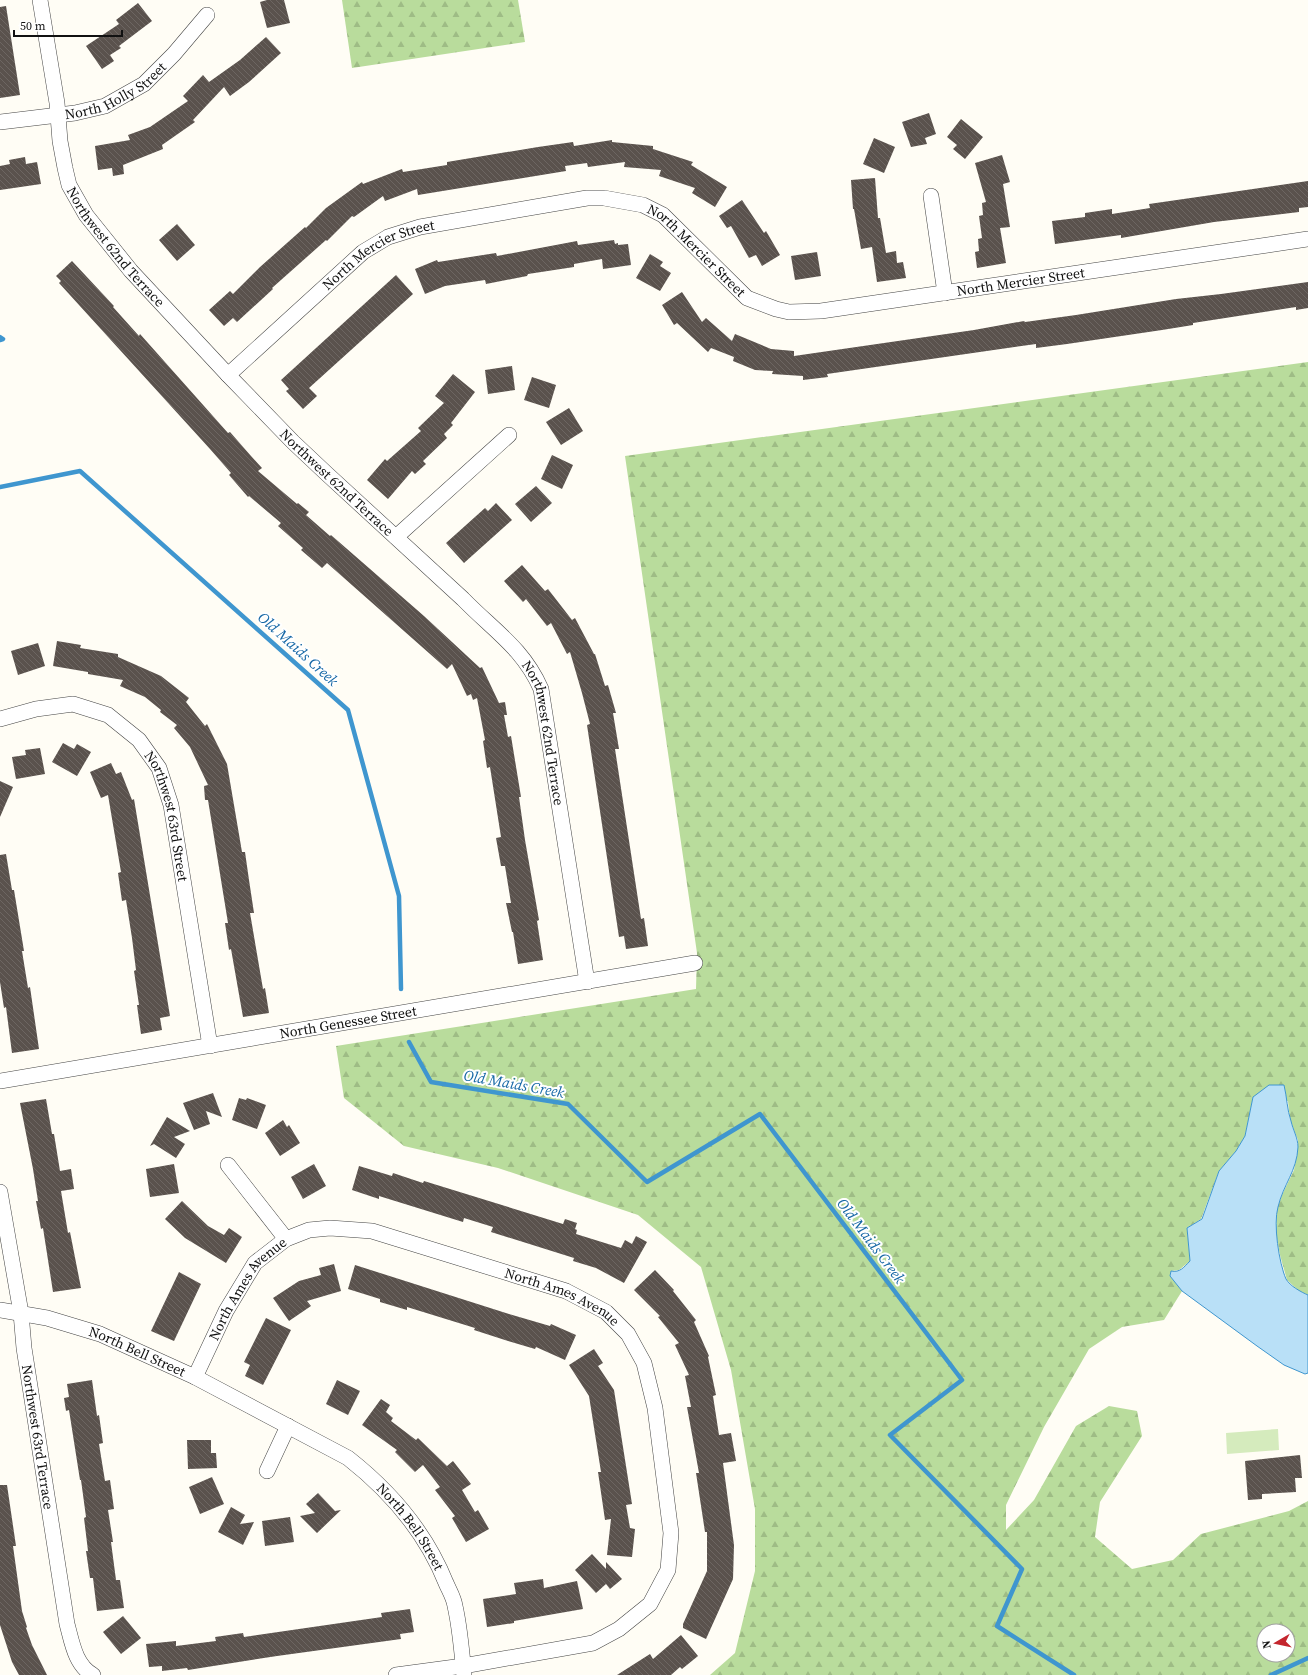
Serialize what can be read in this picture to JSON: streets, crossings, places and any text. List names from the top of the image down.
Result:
{
  "streets": {
    "street": [
      "North Holly Street",
      "Northwest 62nd Terrace",
      "North Mercier Street",
      "Northwest 63rd Street",
      "North Genessee Street",
      "North Ames Avenue",
      "North Bell Street",
      "Northwest 63rd Terrace"
    ]
  },
  "crossings": [
    ["North Holly Street", "Northwest 62nd Terrace"],
    ["Northwest 62nd Terrace", "North Mercier Street"],
    ["Northwest 62nd Terrace", "North Genessee Street"],
    ["Northwest 63rd Street", "North Genessee Street"],
    ["North Ames Avenue", "North Bell Street"],
    ["North Bell Street", "Northwest 63rd Terrace"]
  ],
  "water": ["Old Maids Creek"],
  "scale_bar": "50 m",
  "north": "left"
}
